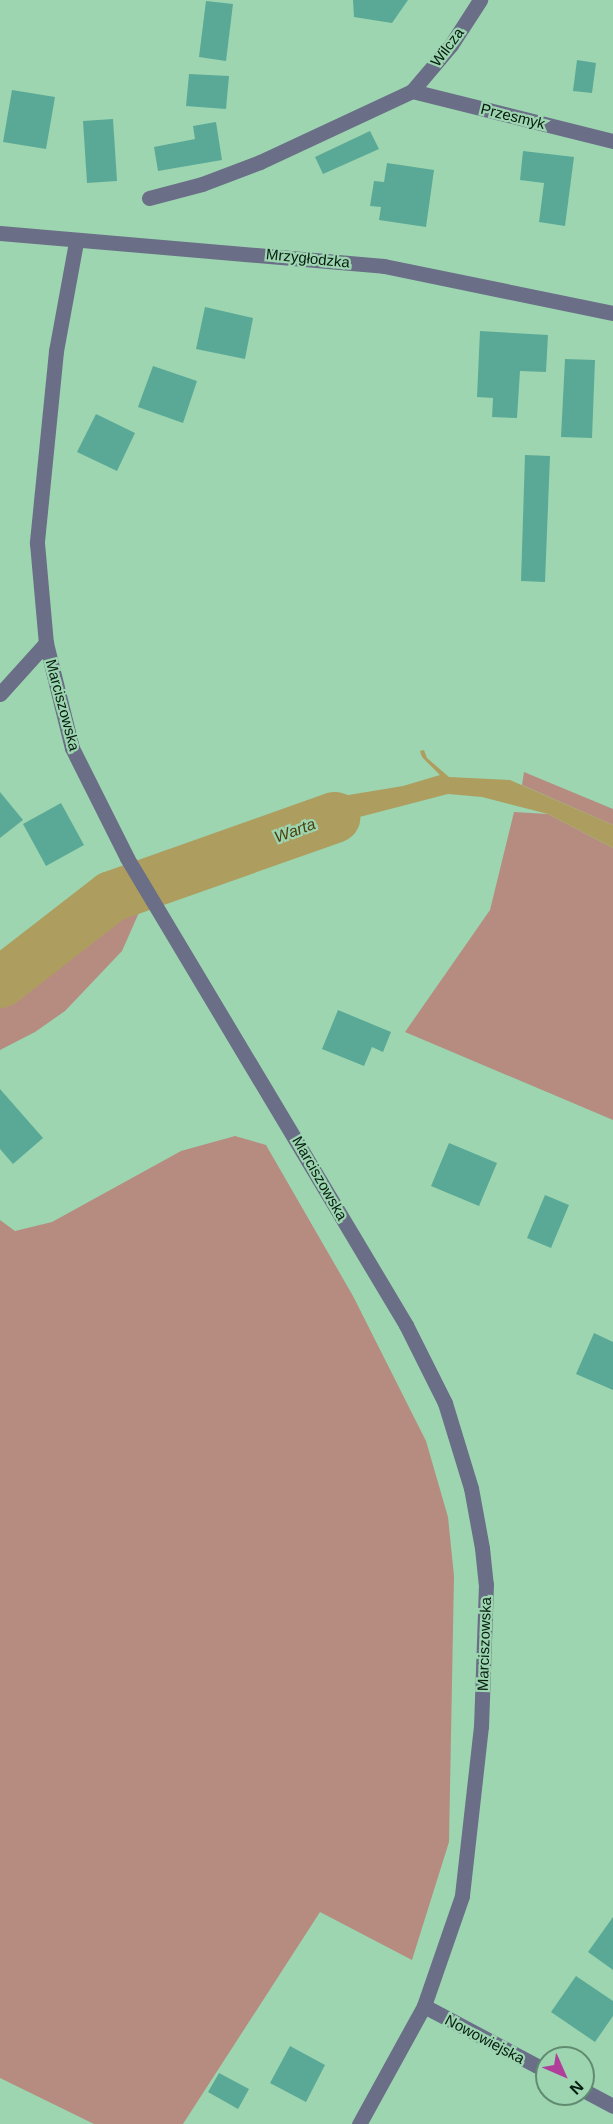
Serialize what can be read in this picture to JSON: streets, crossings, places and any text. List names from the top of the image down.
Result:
{
  "streets": {
    "street": [
      "Wilcza",
      "Przesmyk",
      "Mrzygłodzka",
      "Marciszowska",
      "Nowowiejska"
    ]
  },
  "crossings": [
    ["Wilcza", "Przesmyk"],
    ["Mrzygłodzka", "Marciszowska"],
    ["Marciszowska", "Nowowiejska"]
  ],
  "water": ["Warta"],
  "north": "bottom right"
}
